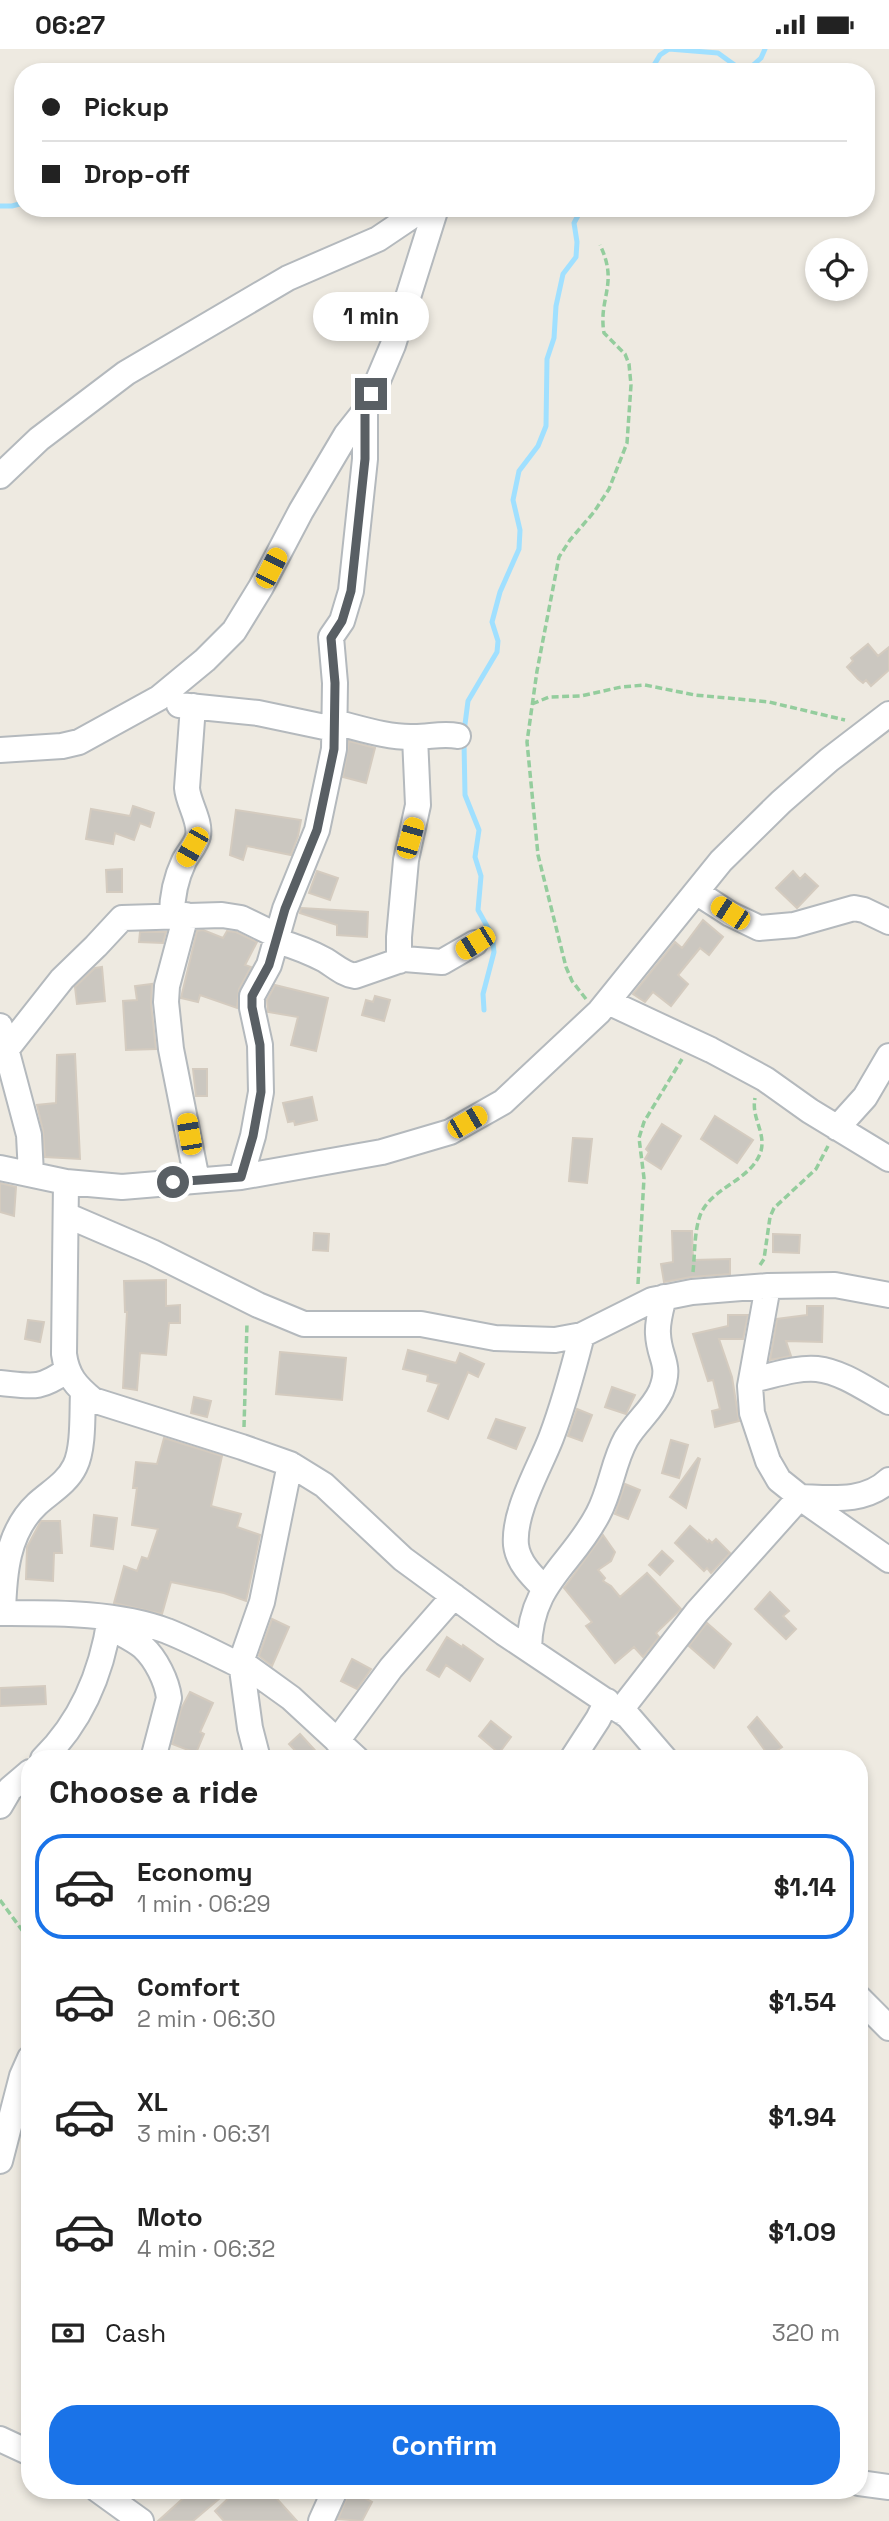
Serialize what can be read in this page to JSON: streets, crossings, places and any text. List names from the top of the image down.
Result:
{
  "page": {
    "status": "06:27",
    "banner": ["Pickup", "Drop-off"],
    "bubble": "1 min",
    "heading": "Choose a ride",
    "list": [
      {
        "name": "Economy",
        "note": "1 min · 06:29",
        "value": "$1.14"
      },
      {
        "name": "Comfort",
        "note": "2 min · 06:30",
        "value": "$1.54"
      },
      {
        "name": "XL",
        "note": "3 min · 06:31",
        "value": "$1.94"
      },
      {
        "name": "Moto",
        "note": "4 min · 06:32",
        "value": "$1.09"
      }
    ],
    "pay": ["Cash", "320 m"],
    "buttons": "Confirm"
  }
}
